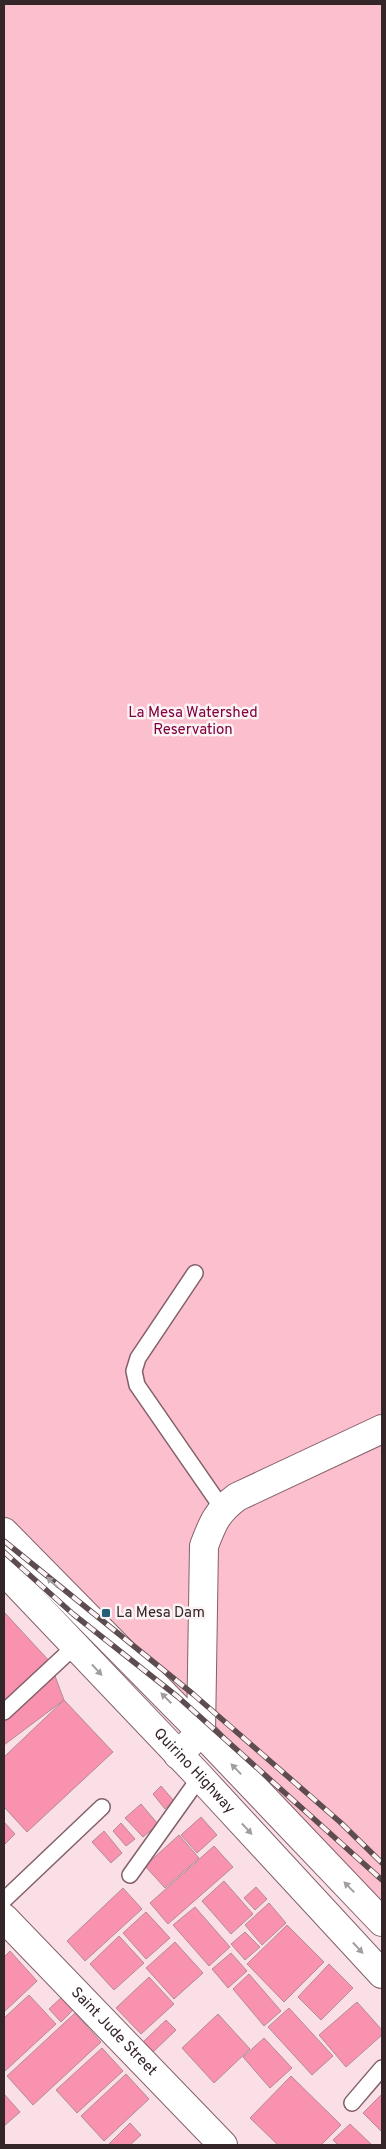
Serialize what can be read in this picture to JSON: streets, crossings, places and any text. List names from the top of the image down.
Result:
{
  "streets": {
    "main road": ["Quirino Highway", "Saint Jude Street"]
  },
  "parks": ["La Mesa Watershed Reservation"],
  "places": {
    "transit": ["La Mesa Dam"]
  }
}
